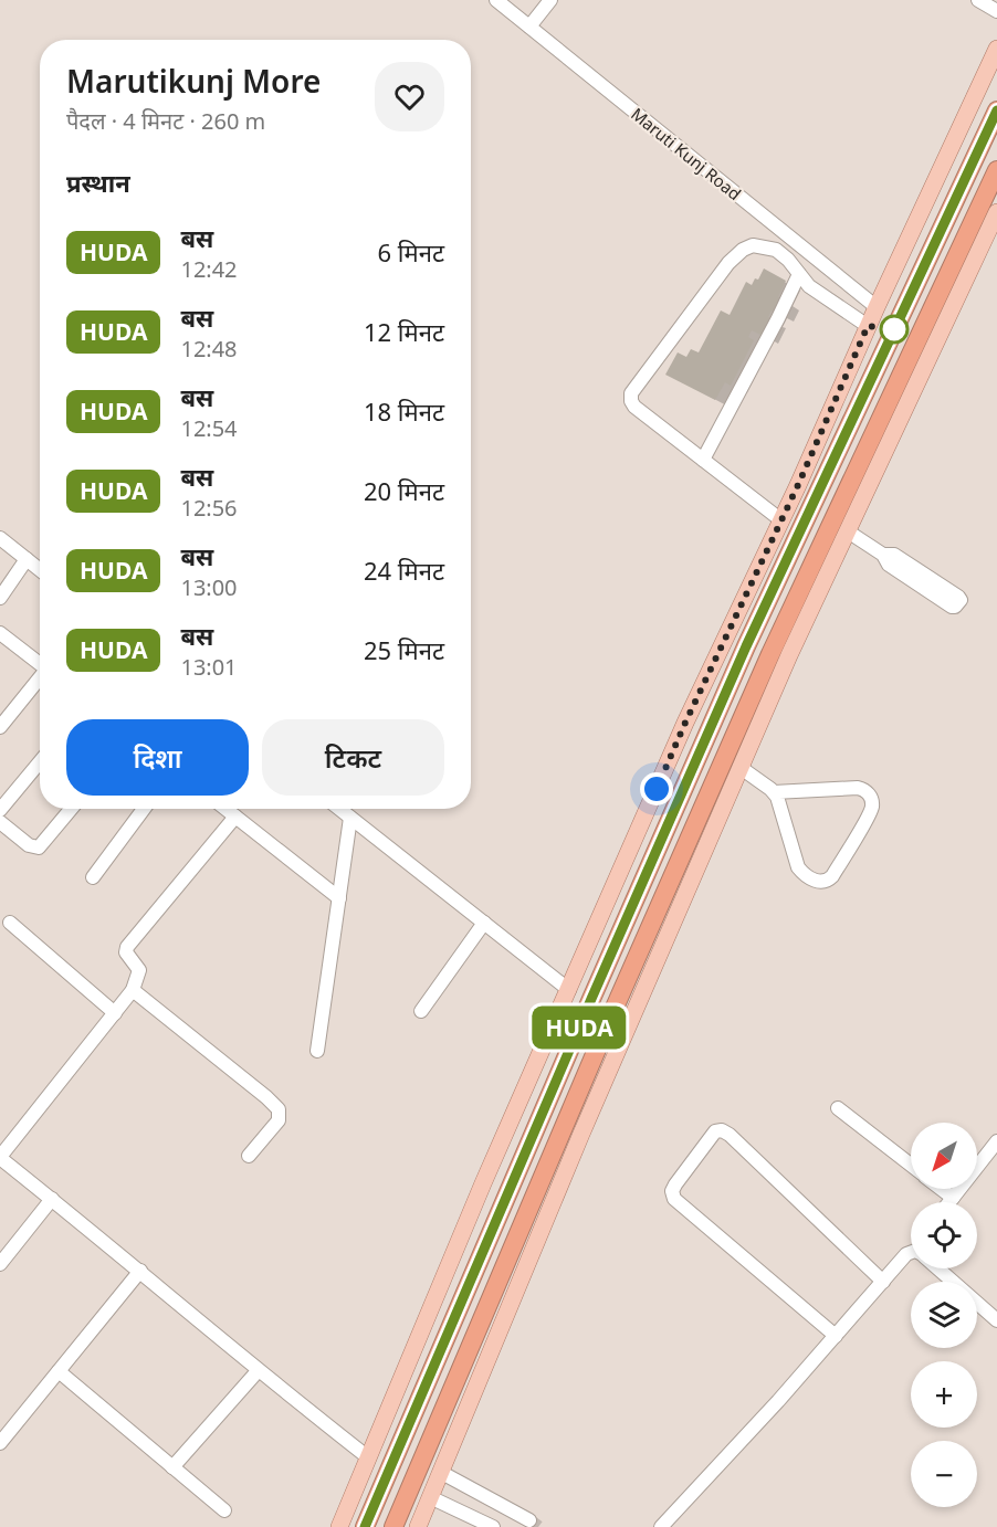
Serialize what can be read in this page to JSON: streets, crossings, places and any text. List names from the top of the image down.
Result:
{
  "streets": {
    "street": ["Maruti Kunj Road"]
  },
  "lines": ["bus line HUDA"],
  "north": "bottom left",
  "page": {
    "on_map": "HUDA",
    "heading": [
      ["Marutikunj More", "पैदल · 4 मिनट · 260 m"],
      "प्रस्थान"
    ],
    "list": [
      {
        "mark": "HUDA",
        "name": "बस",
        "note": "12:42",
        "value": "6 मिनट"
      },
      {
        "mark": "HUDA",
        "name": "बस",
        "note": "12:48",
        "value": "12 मिनट"
      },
      {
        "mark": "HUDA",
        "name": "बस",
        "note": "12:54",
        "value": "18 मिनट"
      },
      {
        "mark": "HUDA",
        "name": "बस",
        "note": "12:56",
        "value": "20 मिनट"
      },
      {
        "mark": "HUDA",
        "name": "बस",
        "note": "13:00",
        "value": "24 मिनट"
      },
      {
        "mark": "HUDA",
        "name": "बस",
        "note": "13:01",
        "value": "25 मिनट"
      }
    ],
    "buttons": ["दिशा", "टिकट"],
    "map_buttons": ["+", "−"]
  }
}
